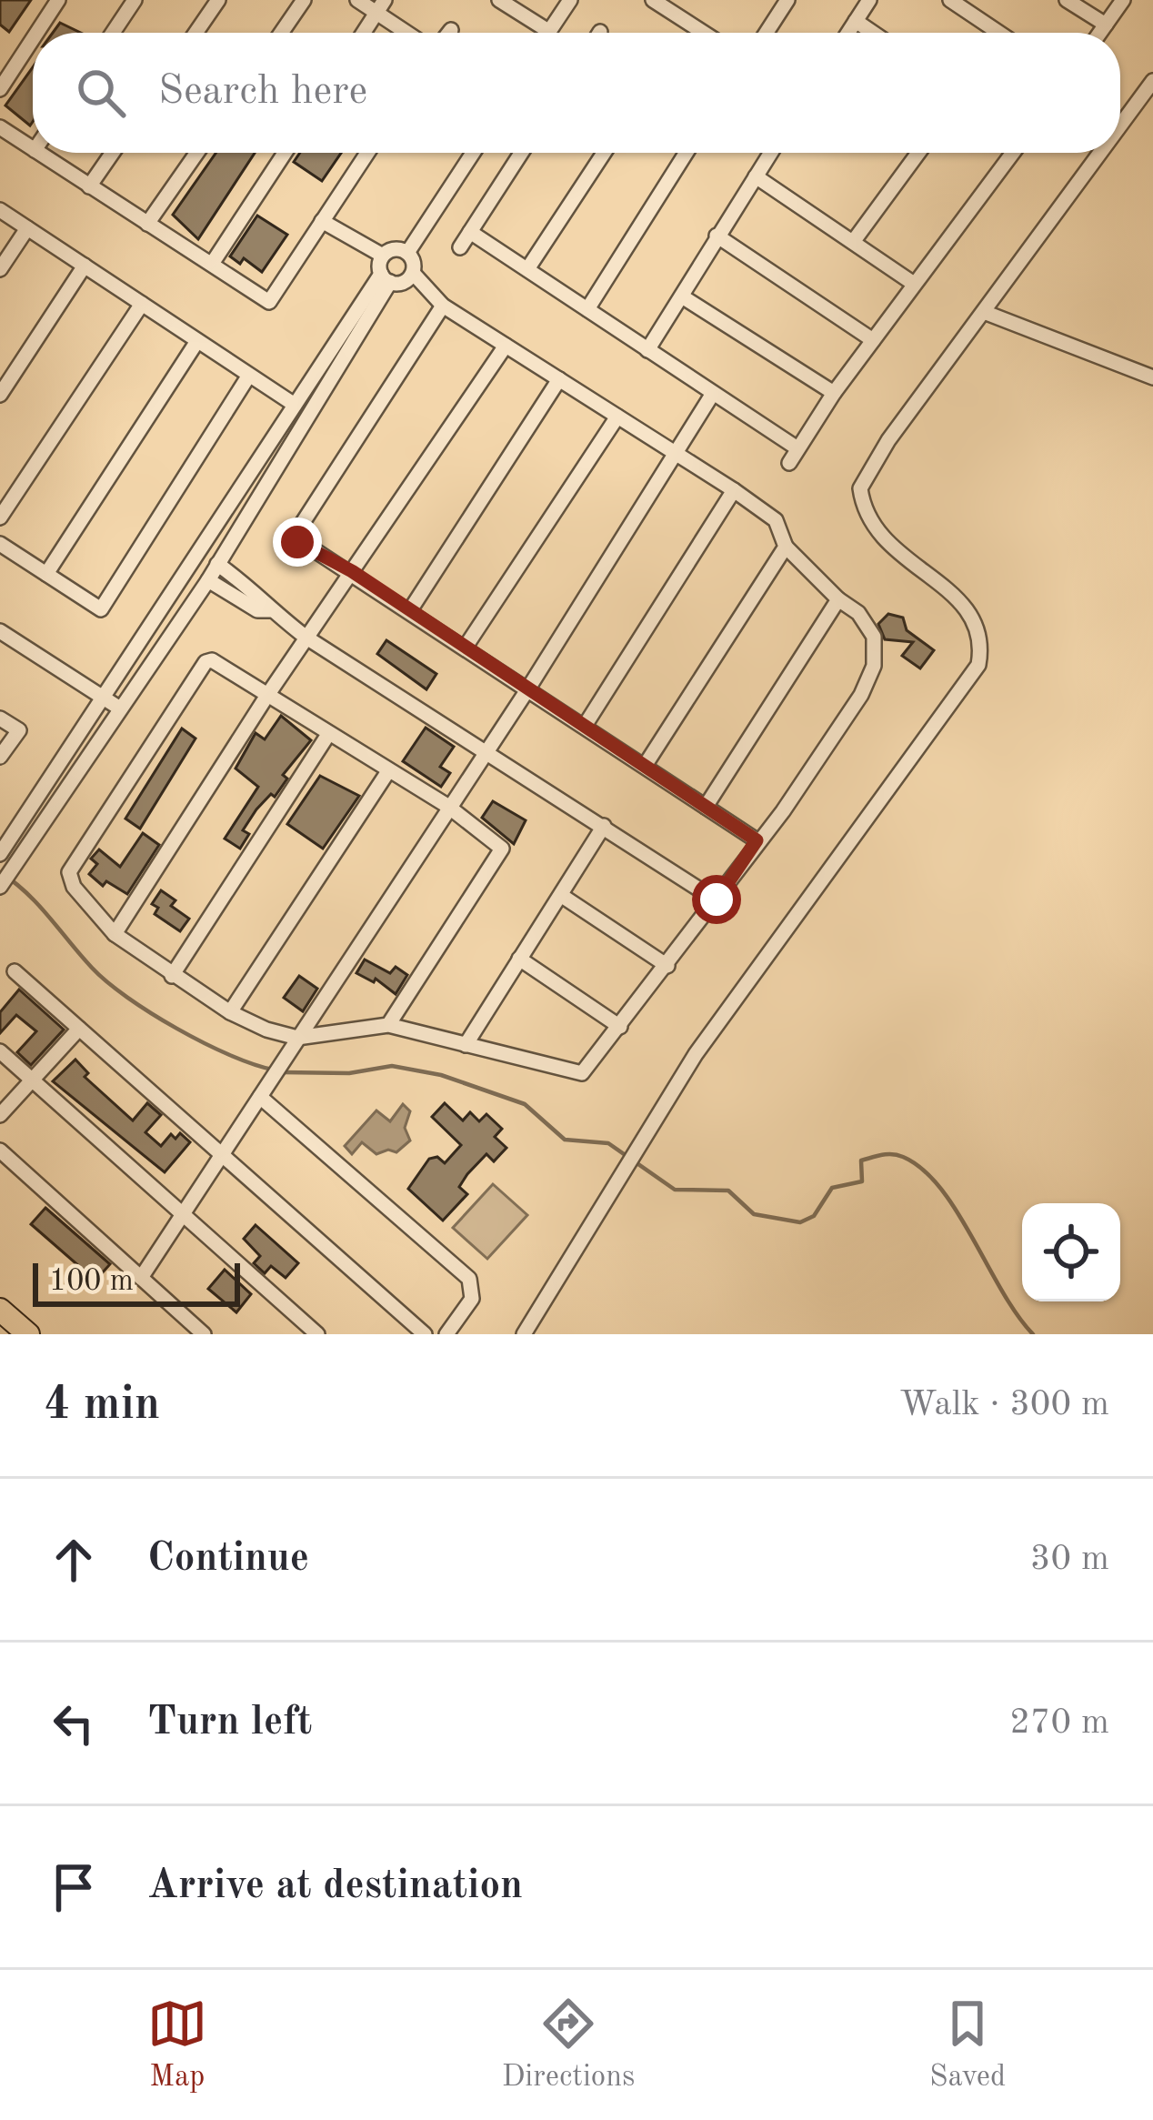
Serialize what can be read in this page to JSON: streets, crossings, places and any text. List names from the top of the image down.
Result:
{
  "scale_bar": "100 m",
  "page": {
    "search": "Search here",
    "scale": "100 m",
    "heading": ["4 min", "Walk · 300 m"],
    "list": [
      ["Continue", "30 m"],
      ["Turn left", "270 m"],
      "Arrive at destination"
    ],
    "nav": ["Map", "Directions", "Saved"]
  }
}
